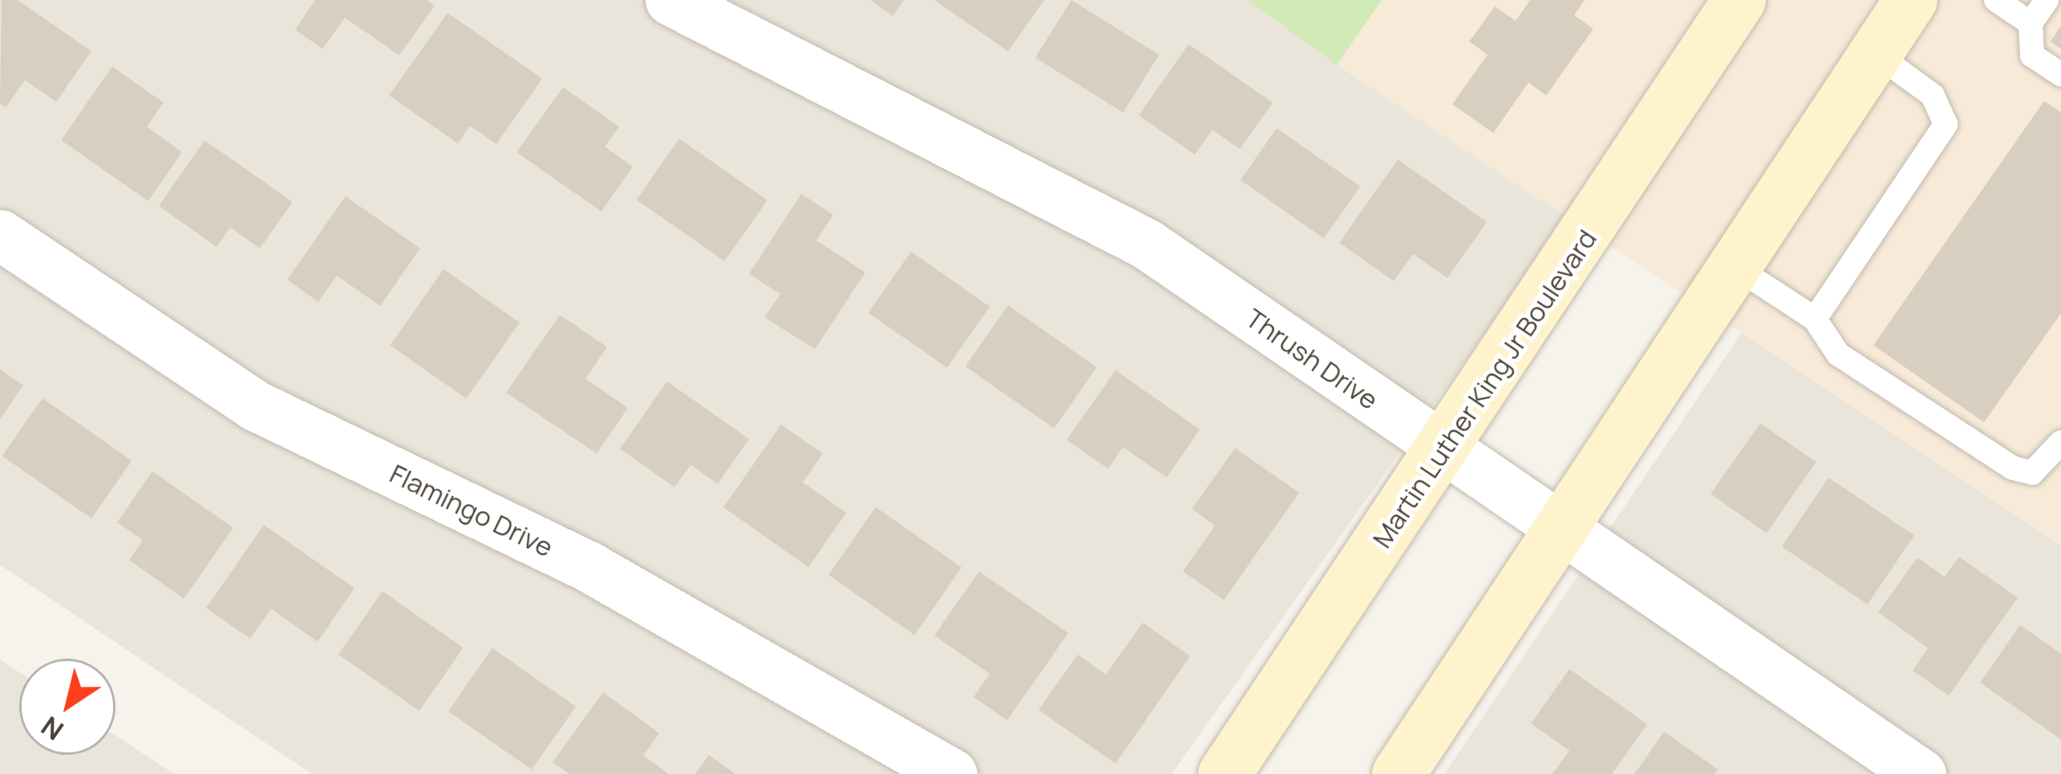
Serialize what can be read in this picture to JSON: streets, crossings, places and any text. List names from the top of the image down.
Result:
{
  "streets": {
    "main road": ["Martin Luther King Jr Boulevard"],
    "street": ["Thrush Drive", "Flamingo Drive"]
  },
  "crossings": [
    ["Thrush Drive", "Martin Luther King Jr Boulevard"]
  ],
  "north": "bottom left"
}
